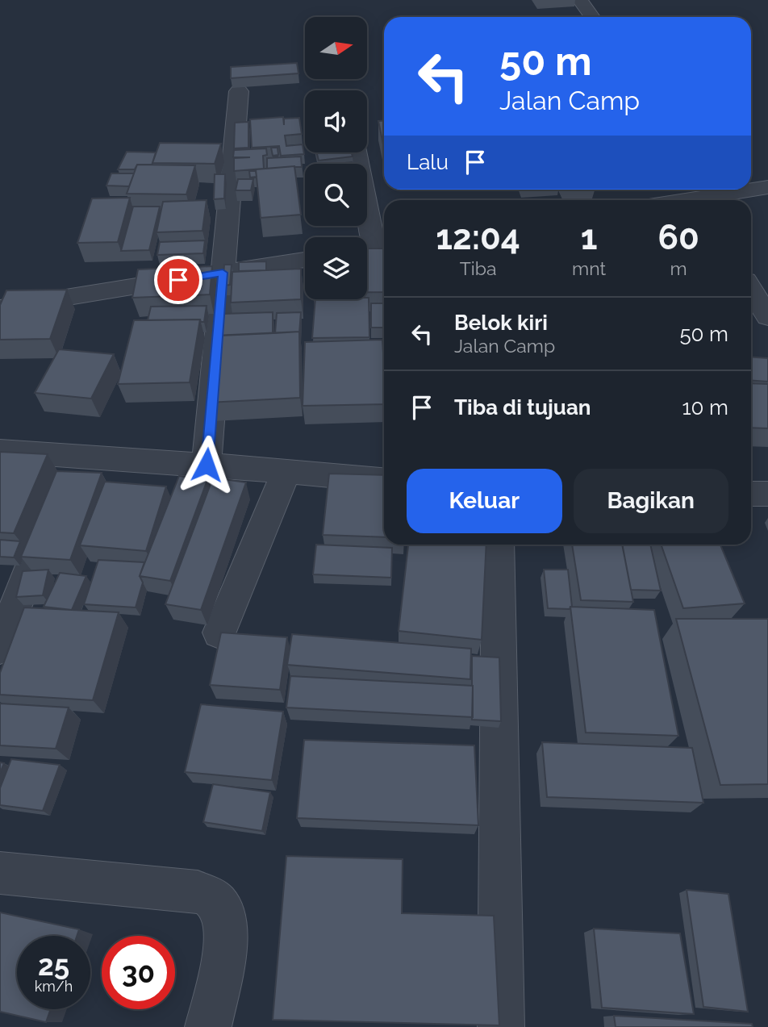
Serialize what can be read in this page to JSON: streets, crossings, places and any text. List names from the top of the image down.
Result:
{
  "north": "right",
  "page": {
    "turn": ["50 m", "Jalan Camp"],
    "then": "Lalu",
    "eta": [
      "12:04",
      "Tiba",
      "1",
      "mnt",
      "60",
      "m"
    ],
    "list": [
      {
        "name": "Belok kiri",
        "note": "Jalan Camp",
        "value": "50 m"
      },
      {
        "name": "Tiba di tujuan",
        "value": "10 m"
      }
    ],
    "buttons": ["Keluar", "Bagikan"],
    "speed": "25 km/h",
    "limit": "30"
  }
}
